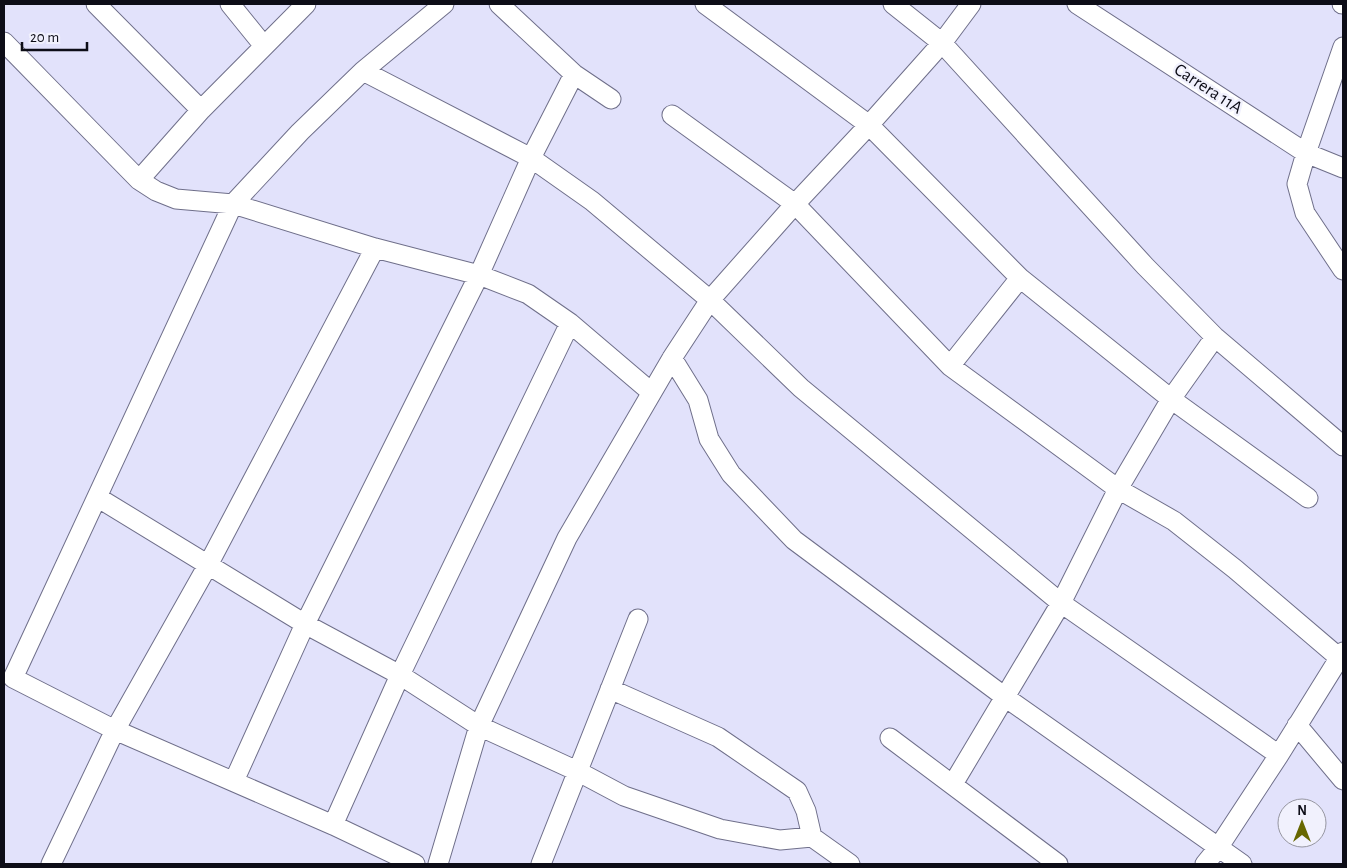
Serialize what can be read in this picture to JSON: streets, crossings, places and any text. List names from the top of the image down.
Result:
{
  "streets": {
    "street": ["Carrera 11A"]
  },
  "scale_bar": "20 m",
  "north": "top"
}
